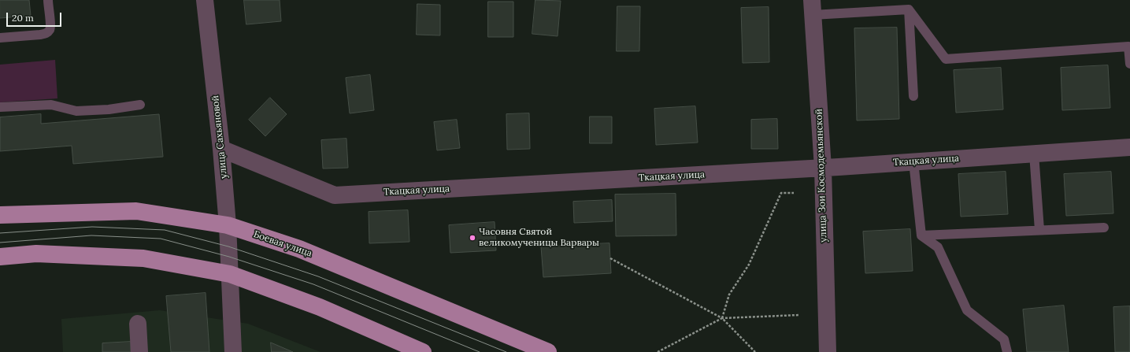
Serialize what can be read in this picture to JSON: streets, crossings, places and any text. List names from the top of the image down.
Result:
{
  "streets": {
    "main road": ["Боевая улица"],
    "street": ["улица Сахьяновой", "Ткацкая улица", "улица Зои Космодемьянской"]
  },
  "crossings": [
    ["улица Сахьяновой", "Ткацкая улица"],
    ["улица Сахьяновой", "Боевая улица"],
    ["Ткацкая улица", "улица Зои Космодемьянской"]
  ],
  "places": ["Часовня Святой великомученицы Варвары"],
  "scale_bar": "20 m"
}
